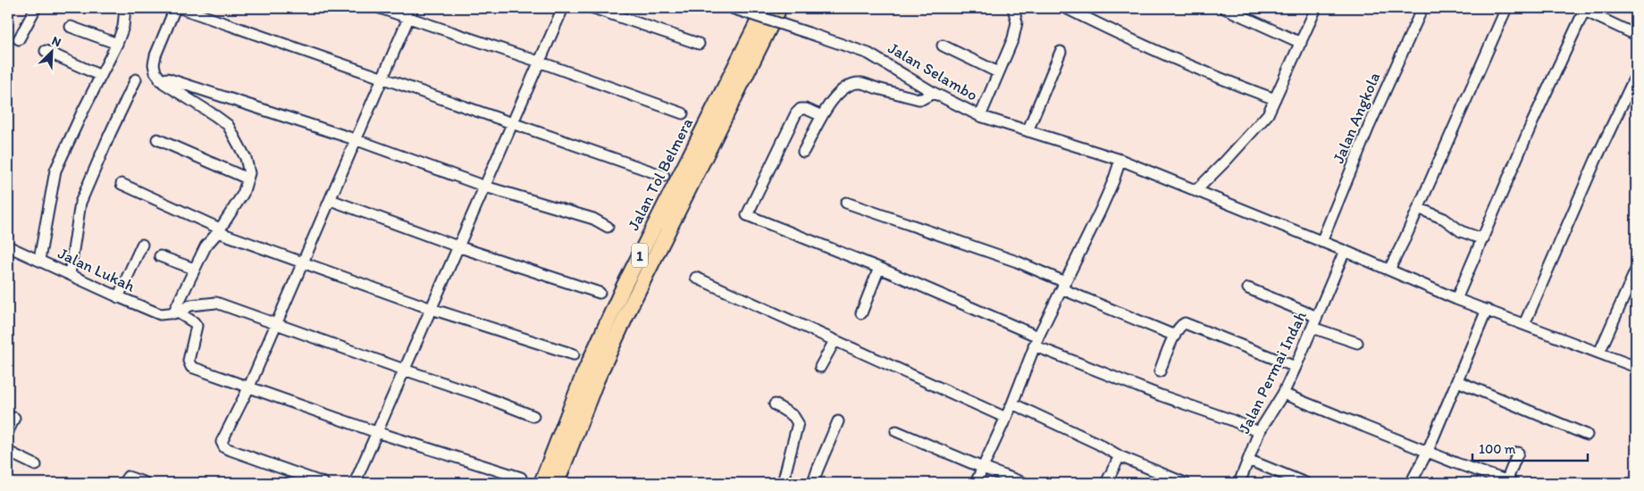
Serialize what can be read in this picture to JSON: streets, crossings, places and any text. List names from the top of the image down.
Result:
{
  "streets": {
    "highway": ["Jalan Tol Belmera", "1"],
    "street": [
      "Jalan Selambo",
      "Jalan Angkola",
      "Jalan Lukah",
      "Jalan Permai Indah"
    ]
  },
  "crossings": [
    ["Jalan Selambo", "Jalan Angkola"],
    ["Jalan Selambo", "Jalan Permai Indah"]
  ],
  "scale_bar": "100 m",
  "north": "top right"
}
